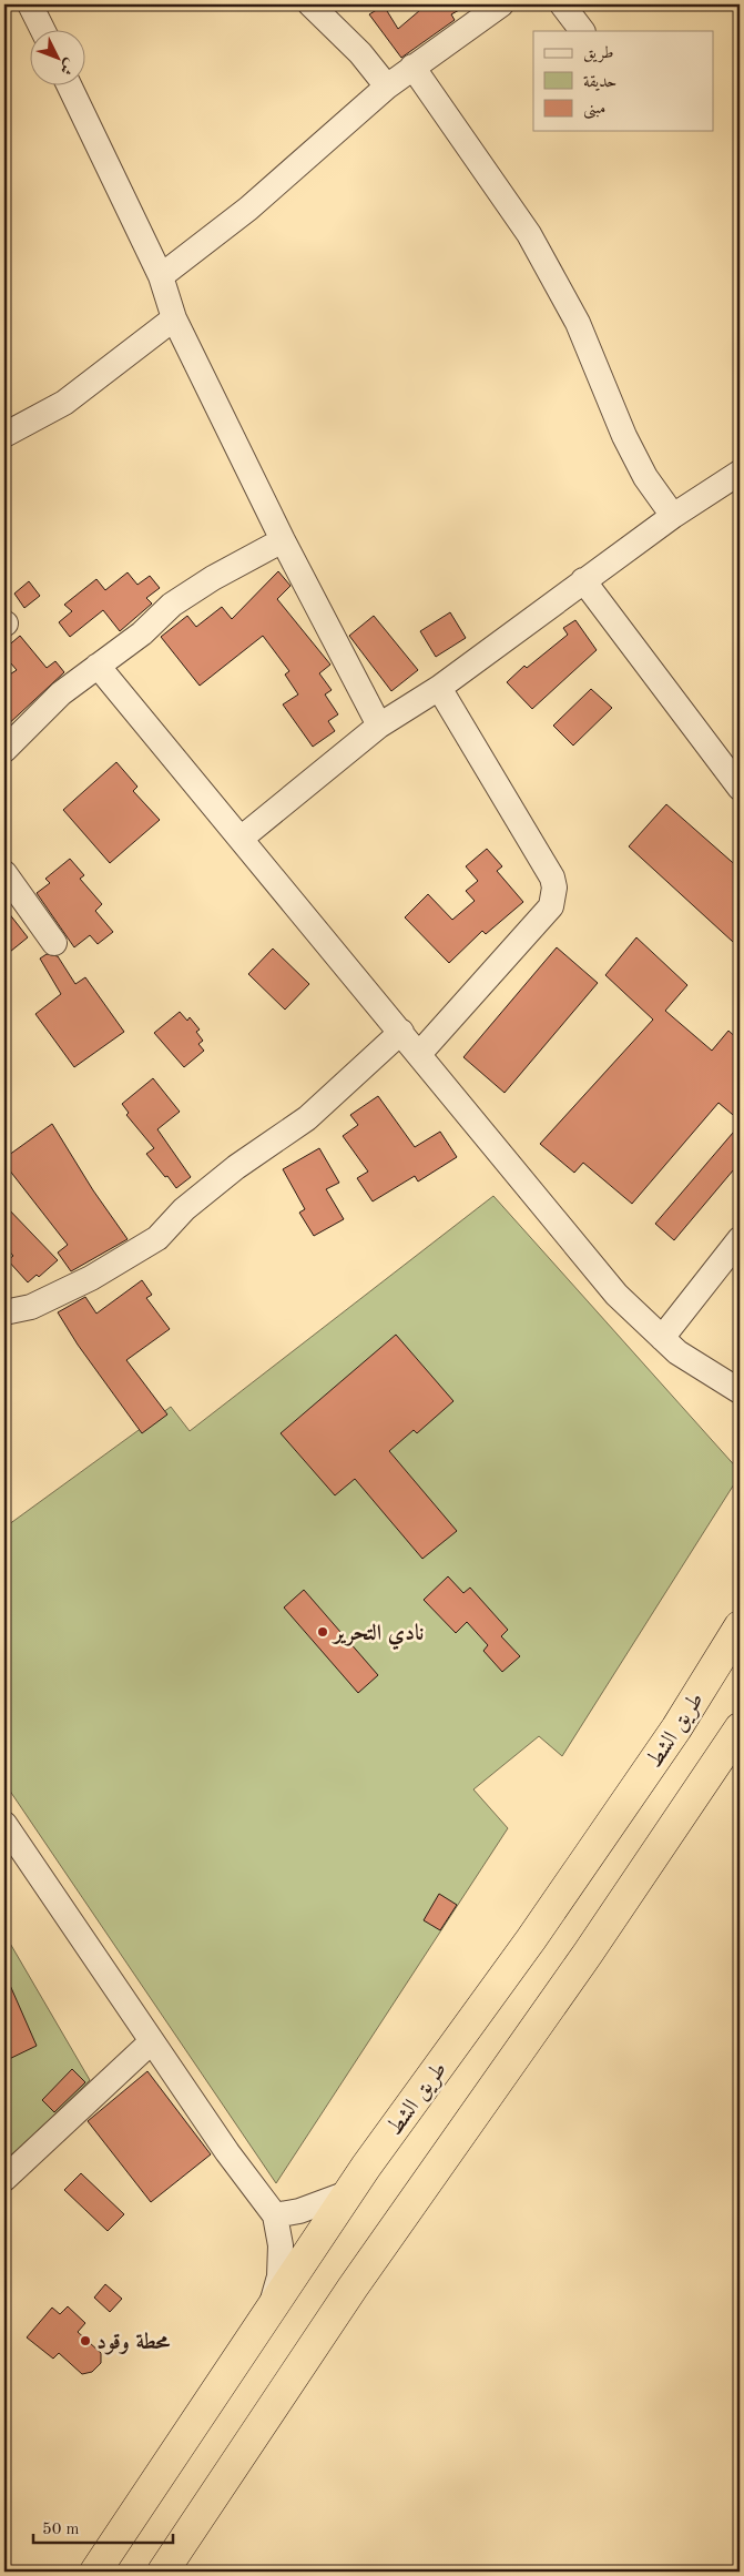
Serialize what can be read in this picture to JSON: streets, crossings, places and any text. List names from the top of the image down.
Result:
{
  "streets": {
    "highway": ["طريق الشط"]
  },
  "places": ["نادي التحرير", "محطة وقود"],
  "legend": ["طريق", "حديقة", "مبنى"],
  "scale_bar": "50 m",
  "north": "bottom right"
}
